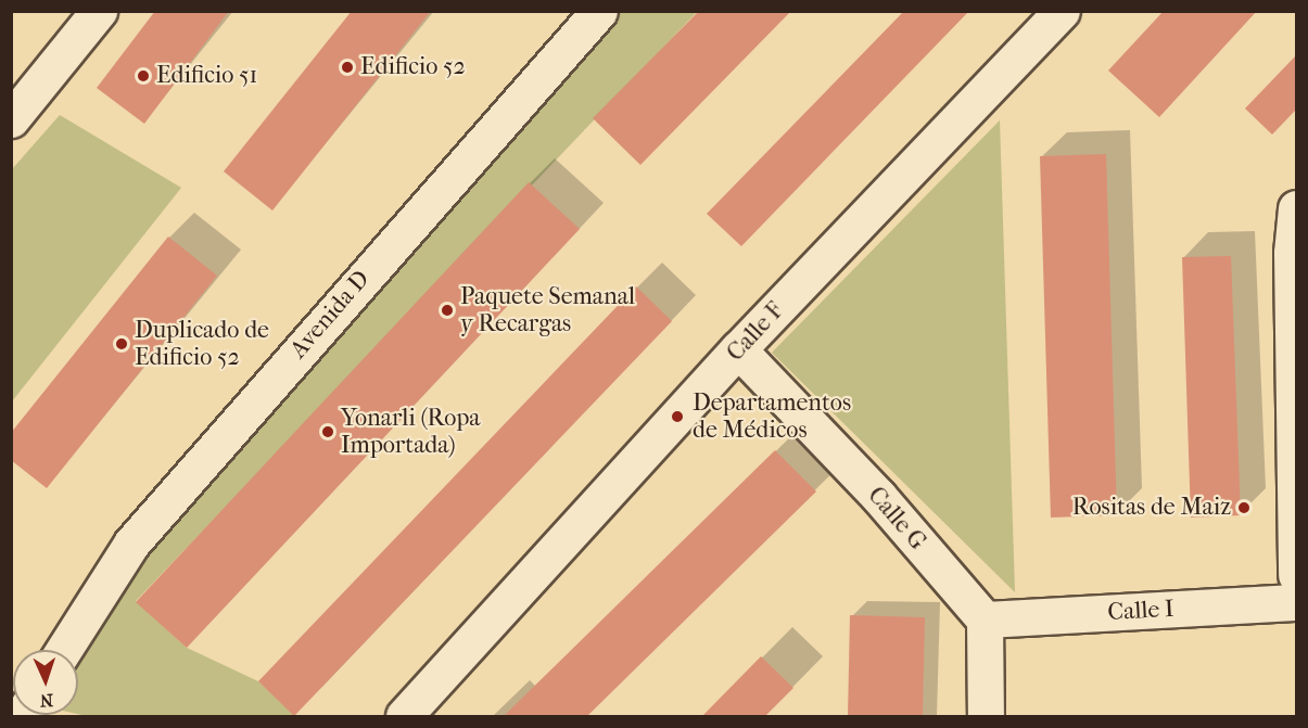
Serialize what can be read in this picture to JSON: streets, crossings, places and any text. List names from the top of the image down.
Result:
{
  "streets": {
    "street": [
      "Avenida D",
      "Calle F",
      "Calle G",
      "Calle I"
    ]
  },
  "crossings": [
    ["Calle F", "Calle G"],
    ["Calle G", "Calle I"]
  ],
  "places": [
    "Edificio 52",
    "Edificio 51",
    "Paquete Semanal y Recargas",
    "Duplicado de Edificio 52",
    "Departamentos de Médicos",
    "Yonarli (Ropa Importada)",
    "Rositas de Maiz"
  ],
  "north": "bottom"
}
